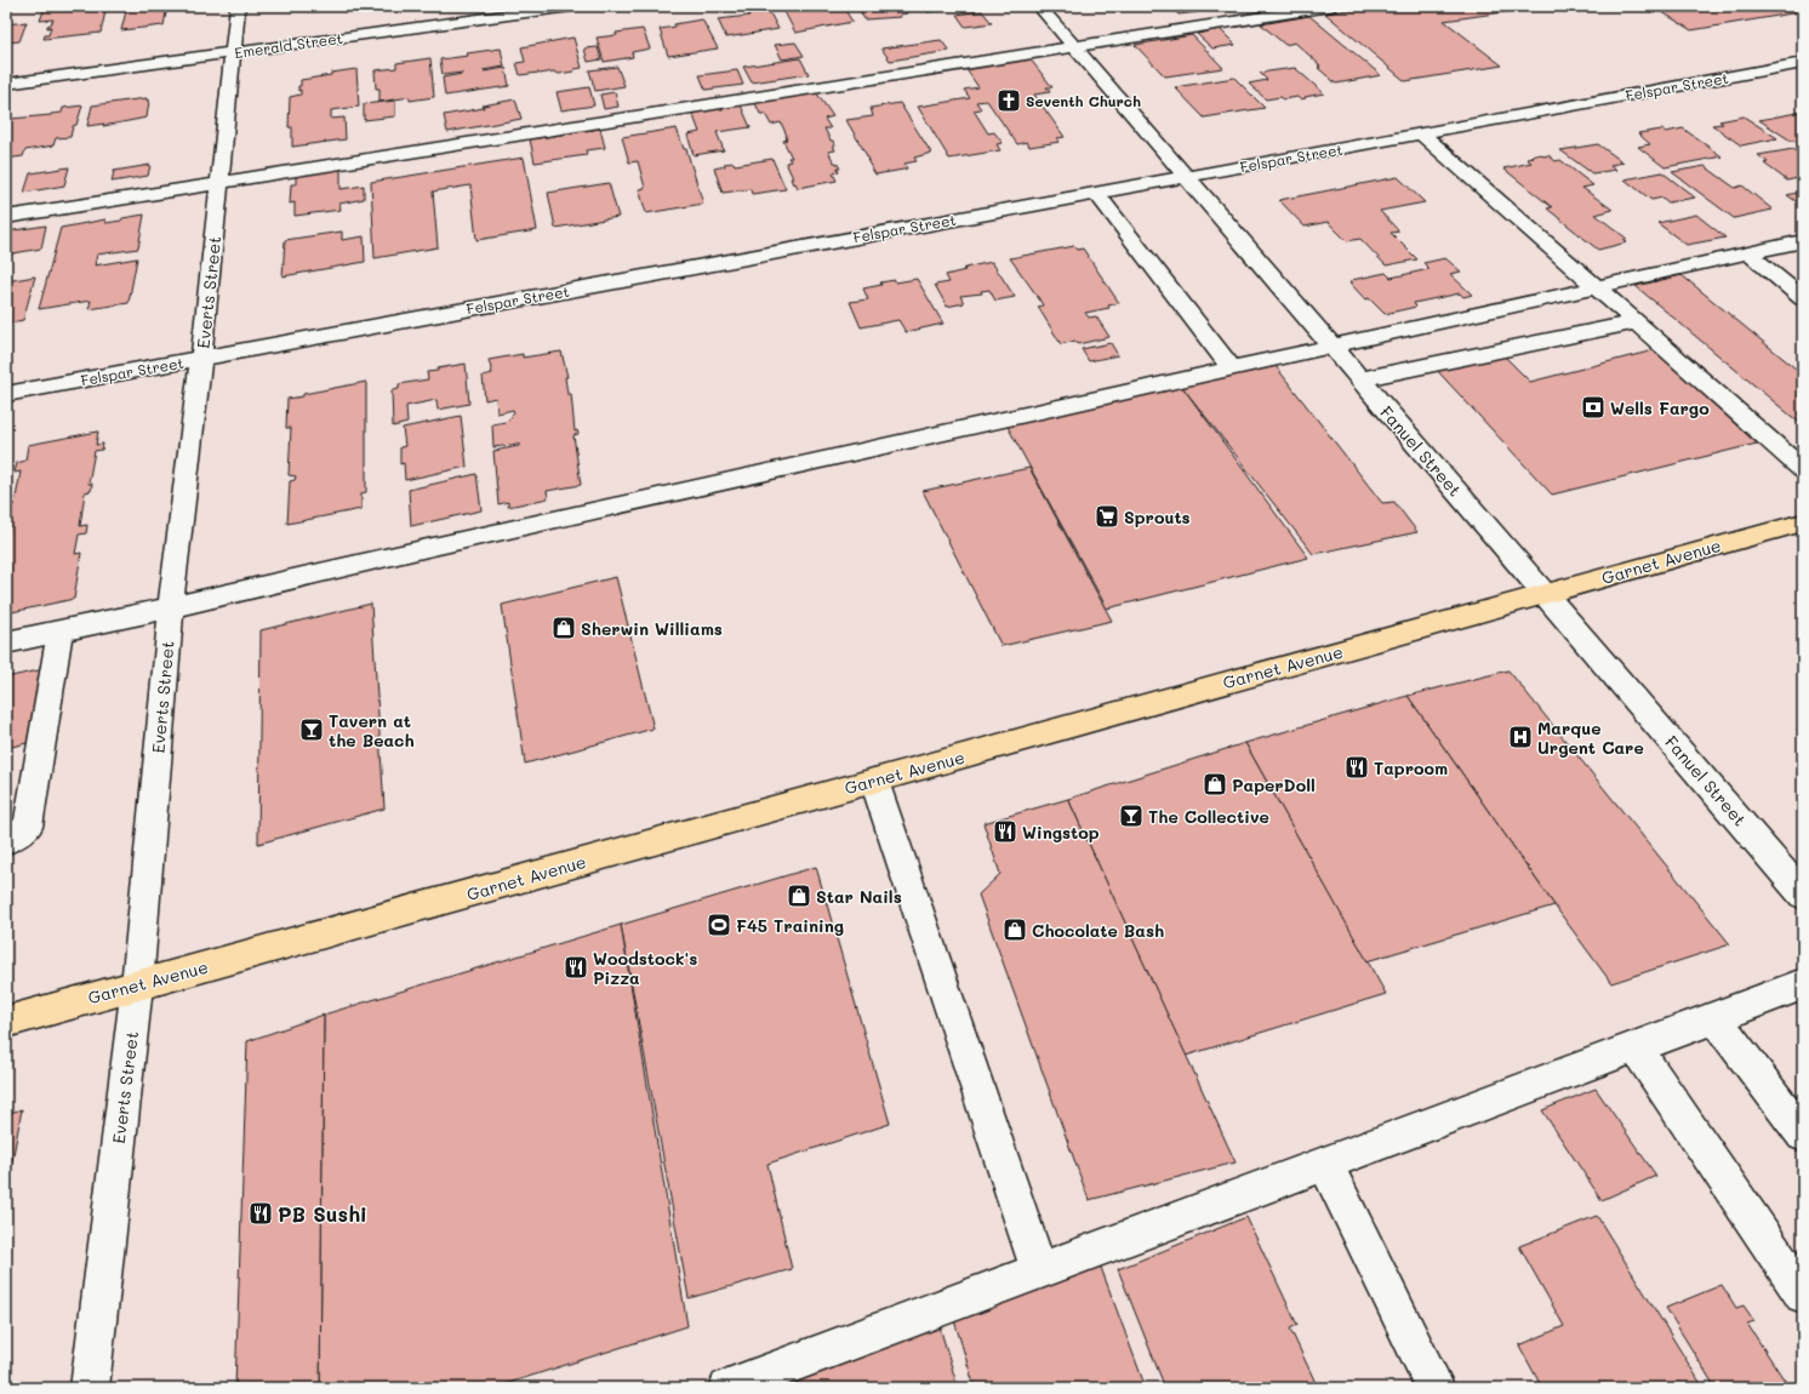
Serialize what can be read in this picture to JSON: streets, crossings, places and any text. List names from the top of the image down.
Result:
{
  "streets": {
    "main road": ["Garnet Avenue"],
    "street": [
      "Emerald Street",
      "Felspar Street",
      "Everts Street",
      "Fanuel Street"
    ]
  },
  "crossings": [
    ["Emerald Street", "Everts Street"],
    ["Felspar Street", "Everts Street"],
    ["Felspar Street", "Fanuel Street"],
    ["Everts Street", "Garnet Avenue"],
    ["Fanuel Street", "Garnet Avenue"]
  ],
  "places": {
    "church": ["Seventh Church"],
    "bank": ["Wells Fargo"],
    "supermarket": ["Sprouts"],
    "shop": [
      "Sherwin Williams",
      "PaperDoll",
      "Star Nails",
      "Chocolate Bash"
    ],
    "bar": ["Tavern at the Beach", "The Collective"],
    "hospital": ["Marque Urgent Care"],
    "restaurant": [
      "Taproom",
      "Wingstop",
      "Woodstock's Pizza",
      "PB Sushi"
    ],
    "sports": ["F45 Training"]
  }
}
